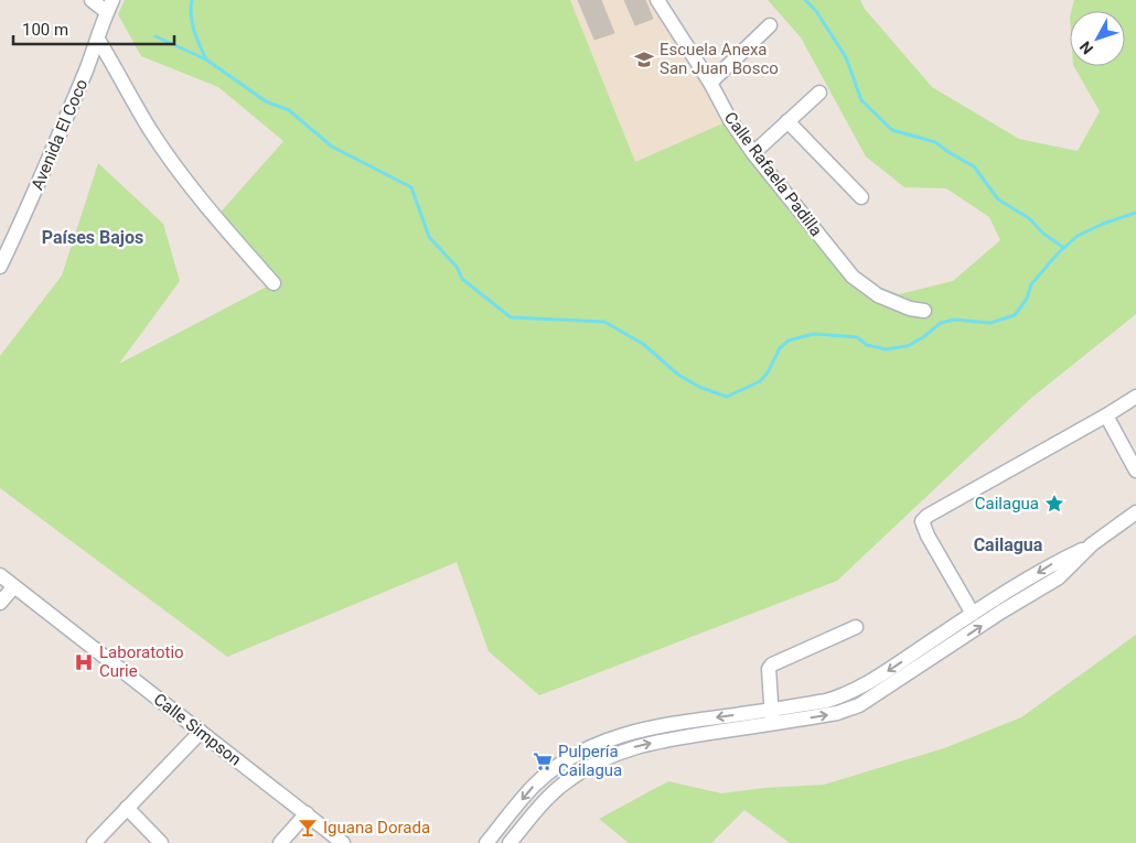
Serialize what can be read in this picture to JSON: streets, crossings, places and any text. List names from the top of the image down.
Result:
{
  "streets": {
    "street": ["Avenida El Coco", "Calle Rafaela Padilla", "Calle Simpson"]
  },
  "districts": ["Países Bajos", "Cailagua"],
  "places": {
    "school or university": ["Escuela Anexa San Juan Bosco"],
    "place": ["Cailagua"],
    "hospital": ["Laboratotio Curie"],
    "supermarket": ["Pulpería Cailagua"],
    "bar": ["Iguana Dorada"]
  },
  "scale_bar": "100 m",
  "north": "bottom left"
}
